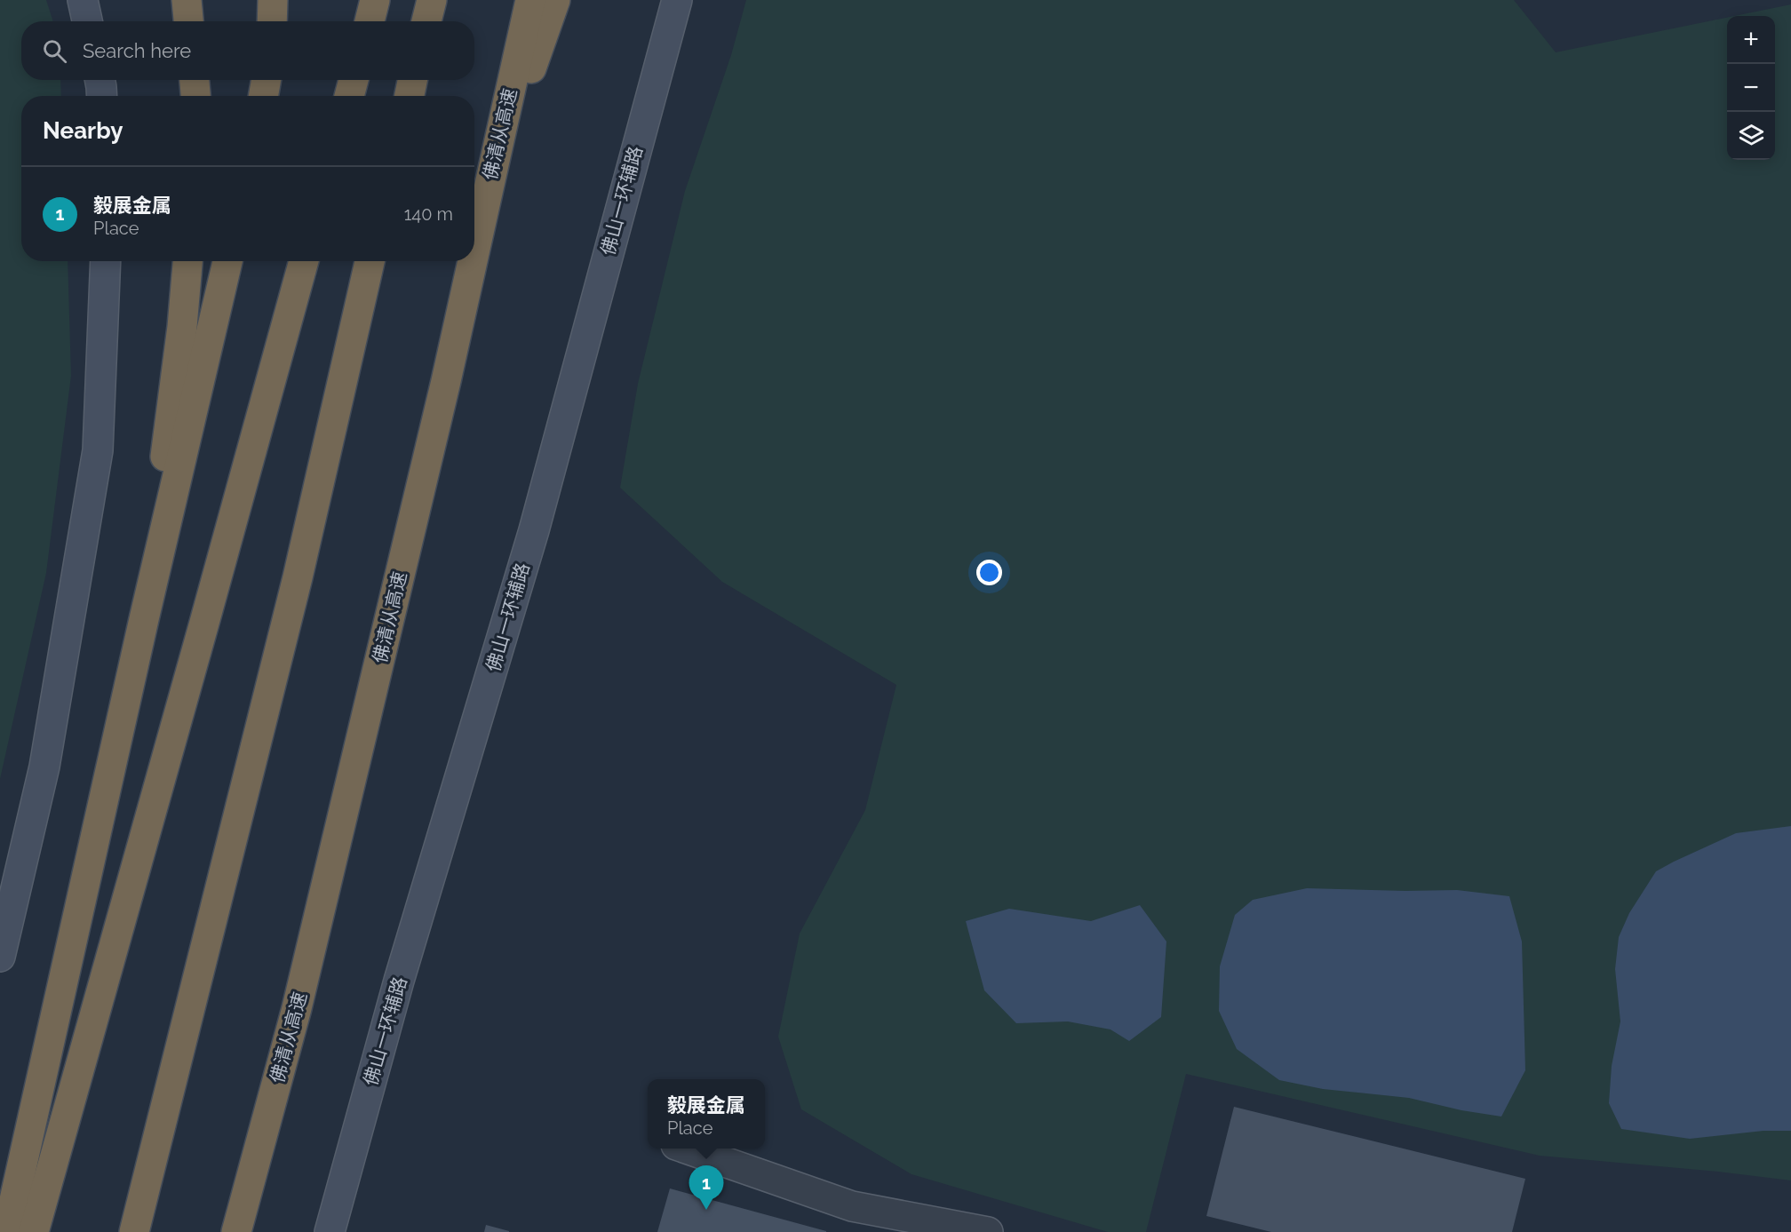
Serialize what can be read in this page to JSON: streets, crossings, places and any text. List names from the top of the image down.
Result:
{
  "streets": {
    "highway": ["佛清从高速"],
    "main road": ["佛山一环辅路"]
  },
  "page": {
    "map_buttons": ["+", "−"],
    "search": "Search here",
    "heading": "Nearby",
    "list": [
      {
        "mark": "1",
        "name": "毅展金属",
        "note": "Place",
        "value": "140 m"
      }
    ],
    "popup": ["毅展金属", "Place"],
    "pins": "1"
  }
}
